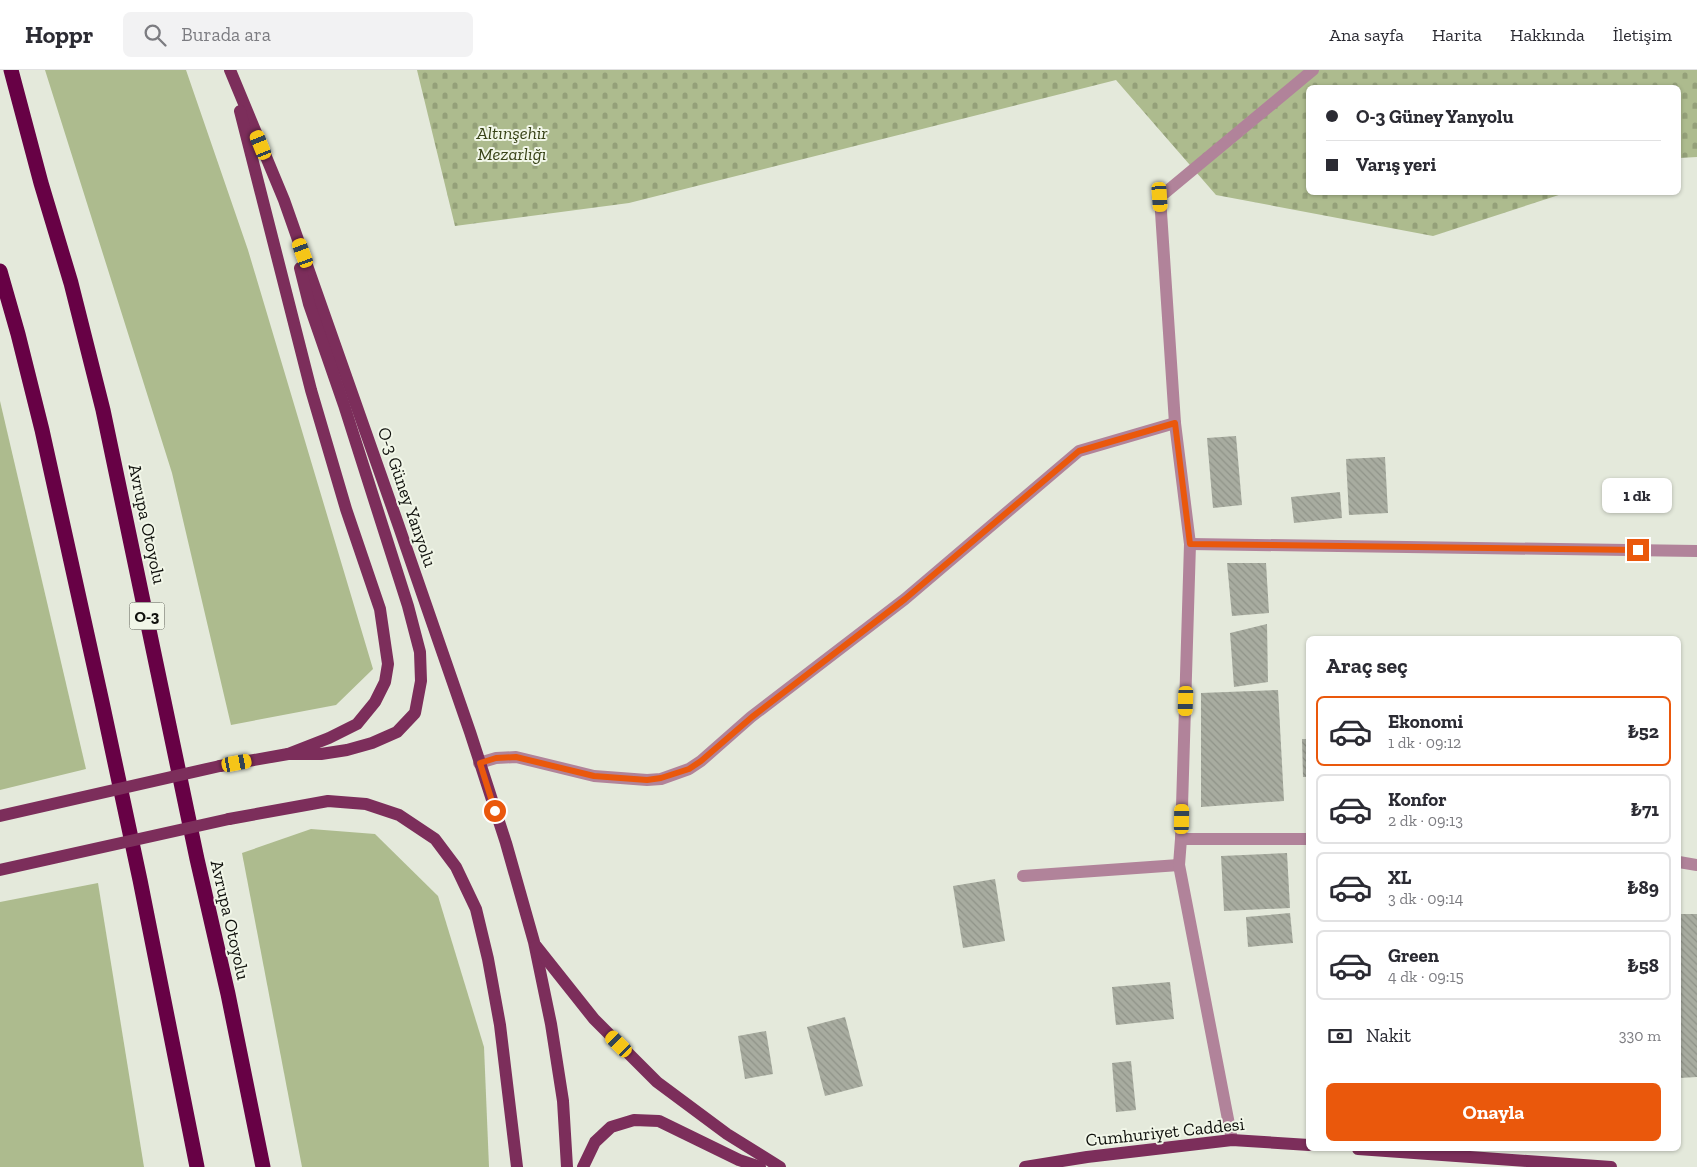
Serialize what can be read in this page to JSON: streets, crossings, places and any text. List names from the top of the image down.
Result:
{
  "streets": {
    "highway": ["Avrupa Otoyolu", "O-3"],
    "main road": ["O-3 Güney Yanyolu", "Cumhuriyet Caddesi"]
  },
  "parks": ["Altınşehir Mezarlığı"],
  "page": {
    "header": "Hoppr",
    "search": "Burada ara",
    "nav": [
      "Ana sayfa",
      "Harita",
      "Hakkında",
      "İletişim"
    ],
    "banner": ["O-3 Güney Yanyolu", "Varış yeri"],
    "bubble": "1 dk",
    "heading": "Araç seç",
    "list": [
      {
        "name": "Ekonomi",
        "note": "1 dk · 09:12",
        "value": "₺52"
      },
      {
        "name": "Konfor",
        "note": "2 dk · 09:13",
        "value": "₺71"
      },
      {
        "name": "XL",
        "note": "3 dk · 09:14",
        "value": "₺89"
      },
      {
        "name": "Green",
        "note": "4 dk · 09:15",
        "value": "₺58"
      }
    ],
    "pay": ["Nakit", "330 m"],
    "buttons": "Onayla"
  }
}
